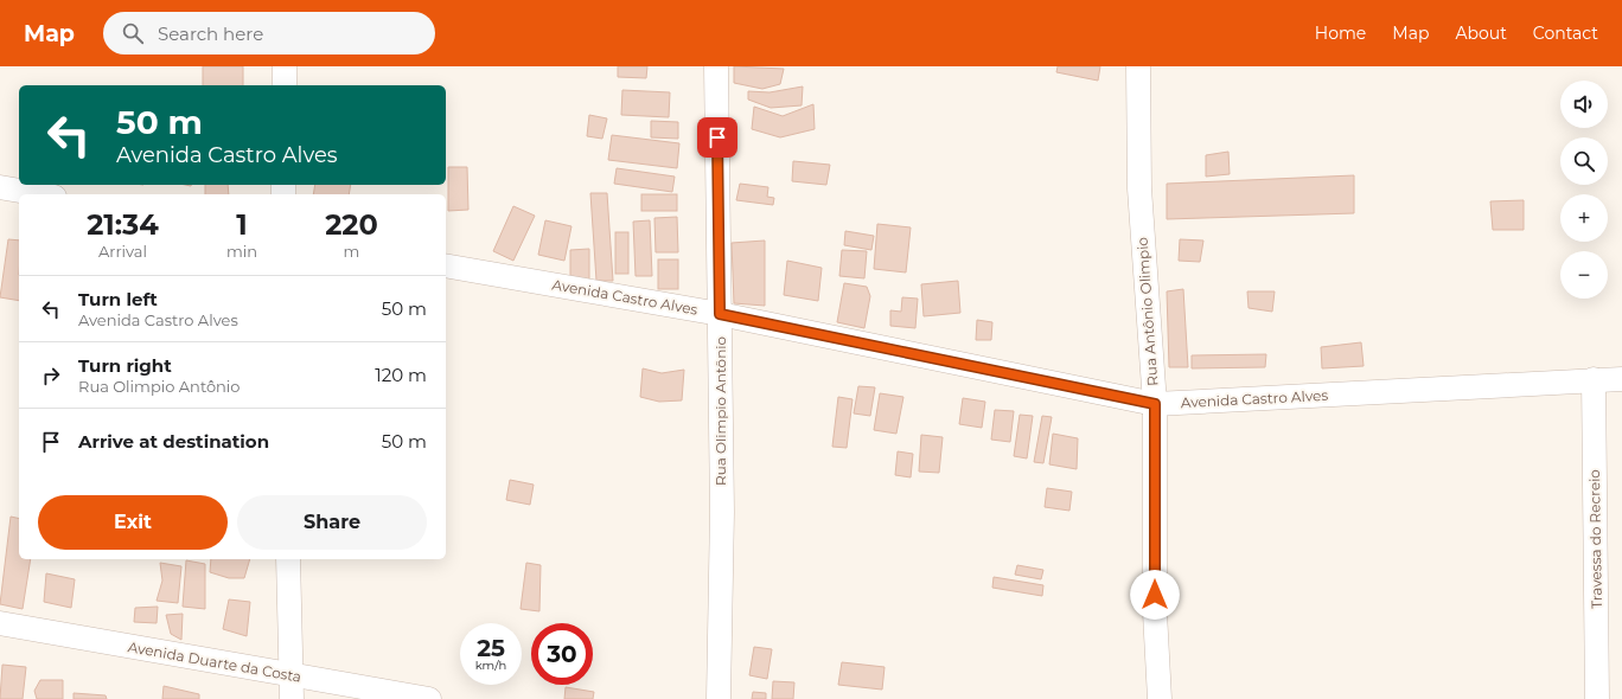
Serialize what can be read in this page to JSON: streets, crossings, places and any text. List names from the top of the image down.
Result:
{
  "streets": {
    "street": [
      "Avenida Castro Alves",
      "Rua Antônio Olimpio",
      "Rua Olimpio Antônio",
      "Travessa do Recreio",
      "Avenida Duarte da Costa"
    ]
  },
  "crossings": [
    ["Avenida Castro Alves", "Rua Antônio Olimpio"],
    ["Avenida Castro Alves", "Rua Olimpio Antônio"],
    ["Avenida Castro Alves", "Travessa do Recreio"]
  ],
  "page": {
    "header": "Map",
    "search": "Search here",
    "nav": [
      "Home",
      "Map",
      "About",
      "Contact"
    ],
    "map_buttons": ["+", "−"],
    "turn": ["50 m", "Avenida Castro Alves"],
    "eta": [
      "21:34",
      "Arrival",
      "1",
      "min",
      "220",
      "m"
    ],
    "list": [
      {
        "name": "Turn left",
        "note": "Avenida Castro Alves",
        "value": "50 m"
      },
      {
        "name": "Turn right",
        "note": "Rua Olimpio Antônio",
        "value": "120 m"
      },
      {
        "name": "Arrive at destination",
        "value": "50 m"
      }
    ],
    "buttons": ["Exit", "Share"],
    "speed": "25 km/h",
    "limit": "30"
  }
}
